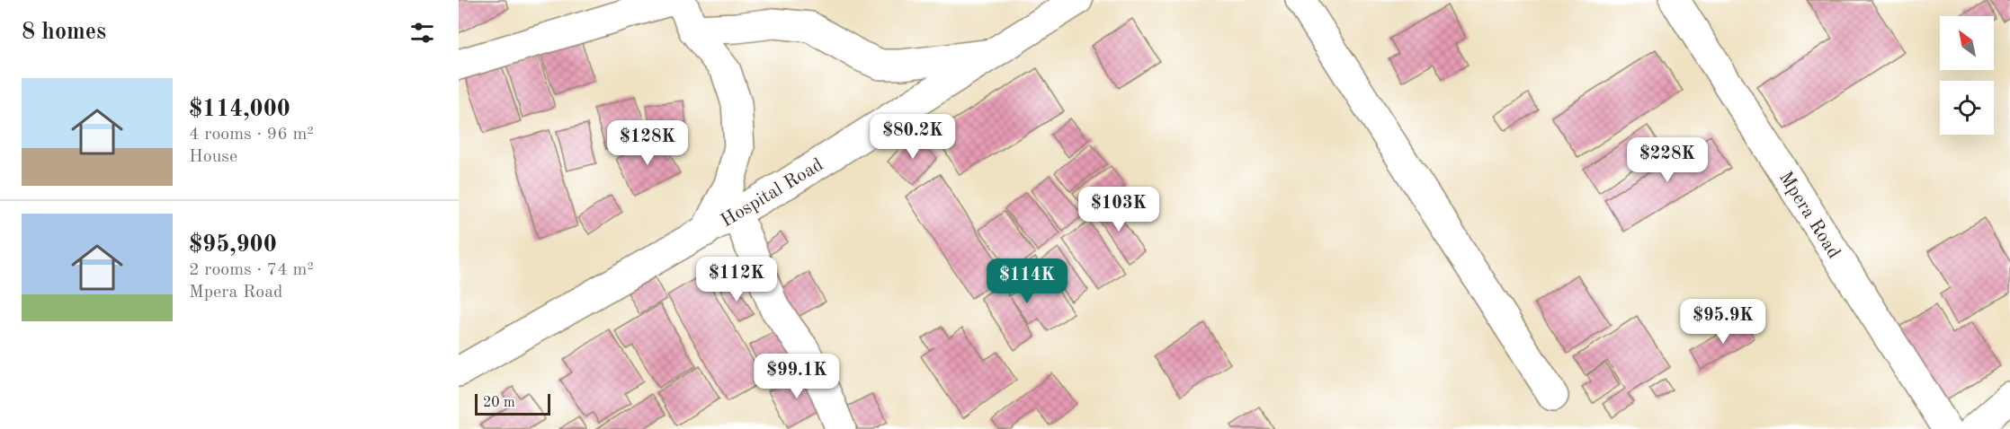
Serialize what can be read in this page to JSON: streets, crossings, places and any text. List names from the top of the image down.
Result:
{
  "streets": {
    "street": ["Hospital Road", "Mpera Road"]
  },
  "scale_bar": "20 m",
  "north": "top left",
  "page": {
    "heading": "8 homes",
    "list": [
      {
        "name": "$114,000",
        "note": "4 rooms · 96 m² · House"
      },
      {
        "name": "$95,900",
        "note": "2 rooms · 74 m² · Mpera Road"
      }
    ],
    "price": [
      "$80.2K",
      "$128K",
      "$228K",
      "$103K",
      "$112K",
      "$114K",
      "$95.9K",
      "$99.1K"
    ],
    "scale": "20 m"
  }
}
